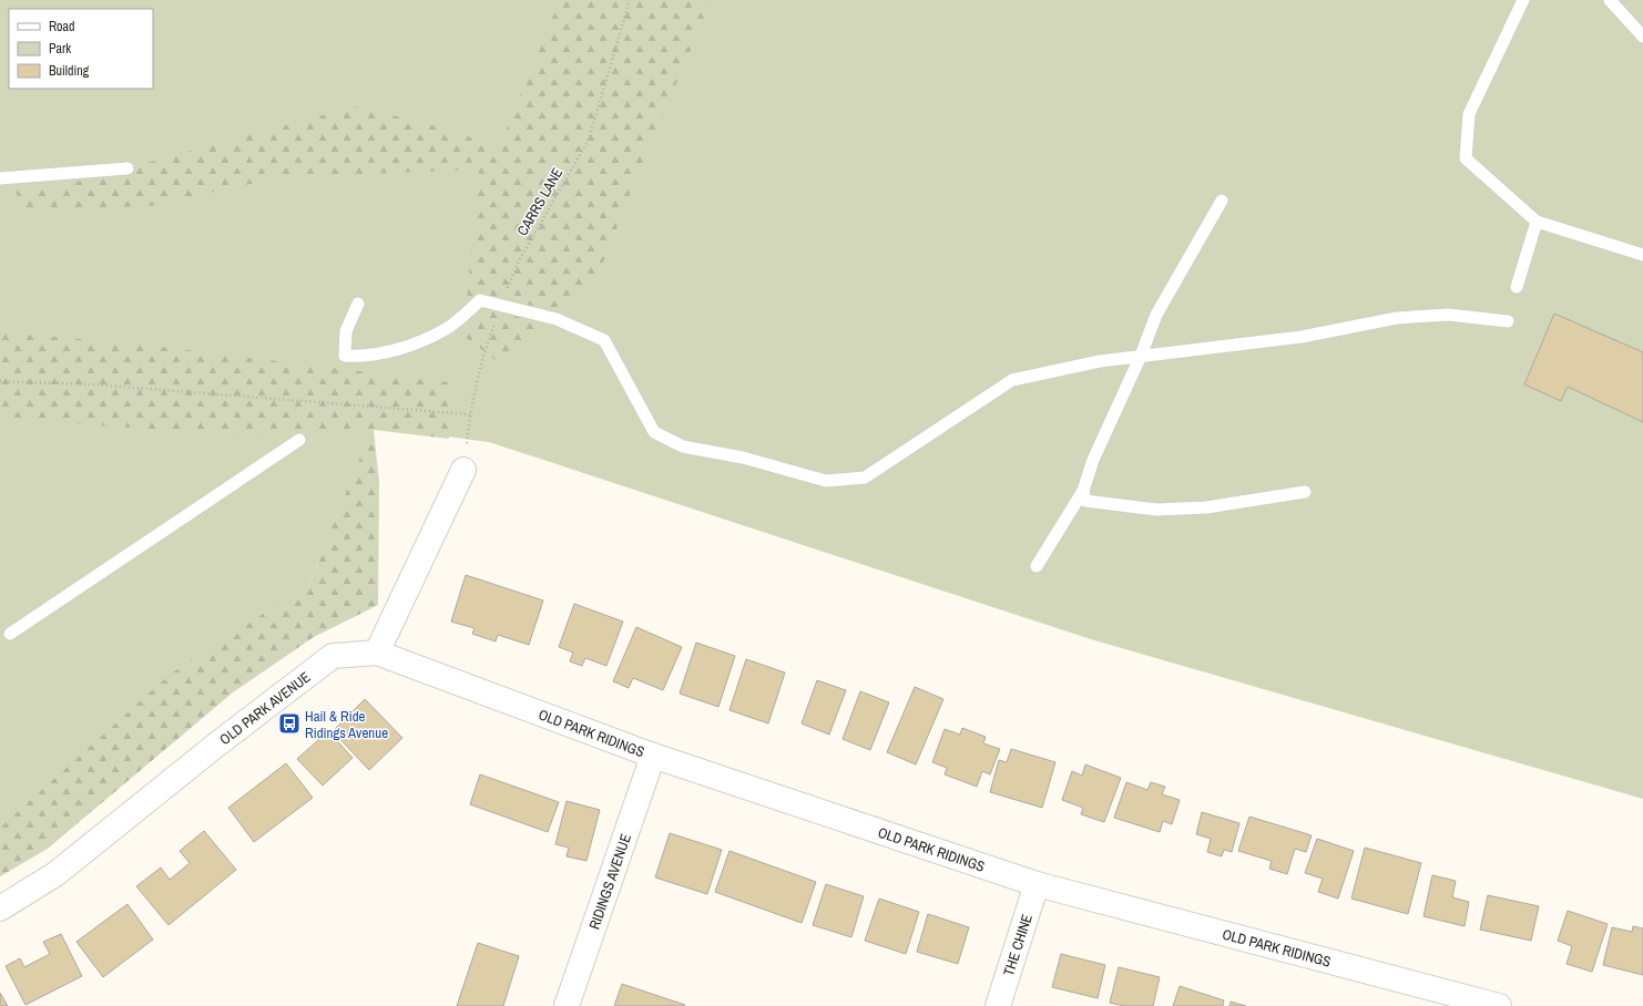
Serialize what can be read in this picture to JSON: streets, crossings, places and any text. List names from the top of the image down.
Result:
{
  "streets": {
    "street": [
      "OLD PARK AVENUE",
      "OLD PARK RIDINGS",
      "RIDINGS AVENUE",
      "THE CHINE"
    ],
    "path": ["CARRS LANE"]
  },
  "crossings": [
    ["OLD PARK AVENUE", "OLD PARK RIDINGS"],
    ["OLD PARK RIDINGS", "RIDINGS AVENUE"],
    ["OLD PARK RIDINGS", "THE CHINE"]
  ],
  "places": {
    "bus stop": ["Hail & Ride Ridings Avenue"]
  },
  "legend": ["Road", "Park", "Building"]
}
